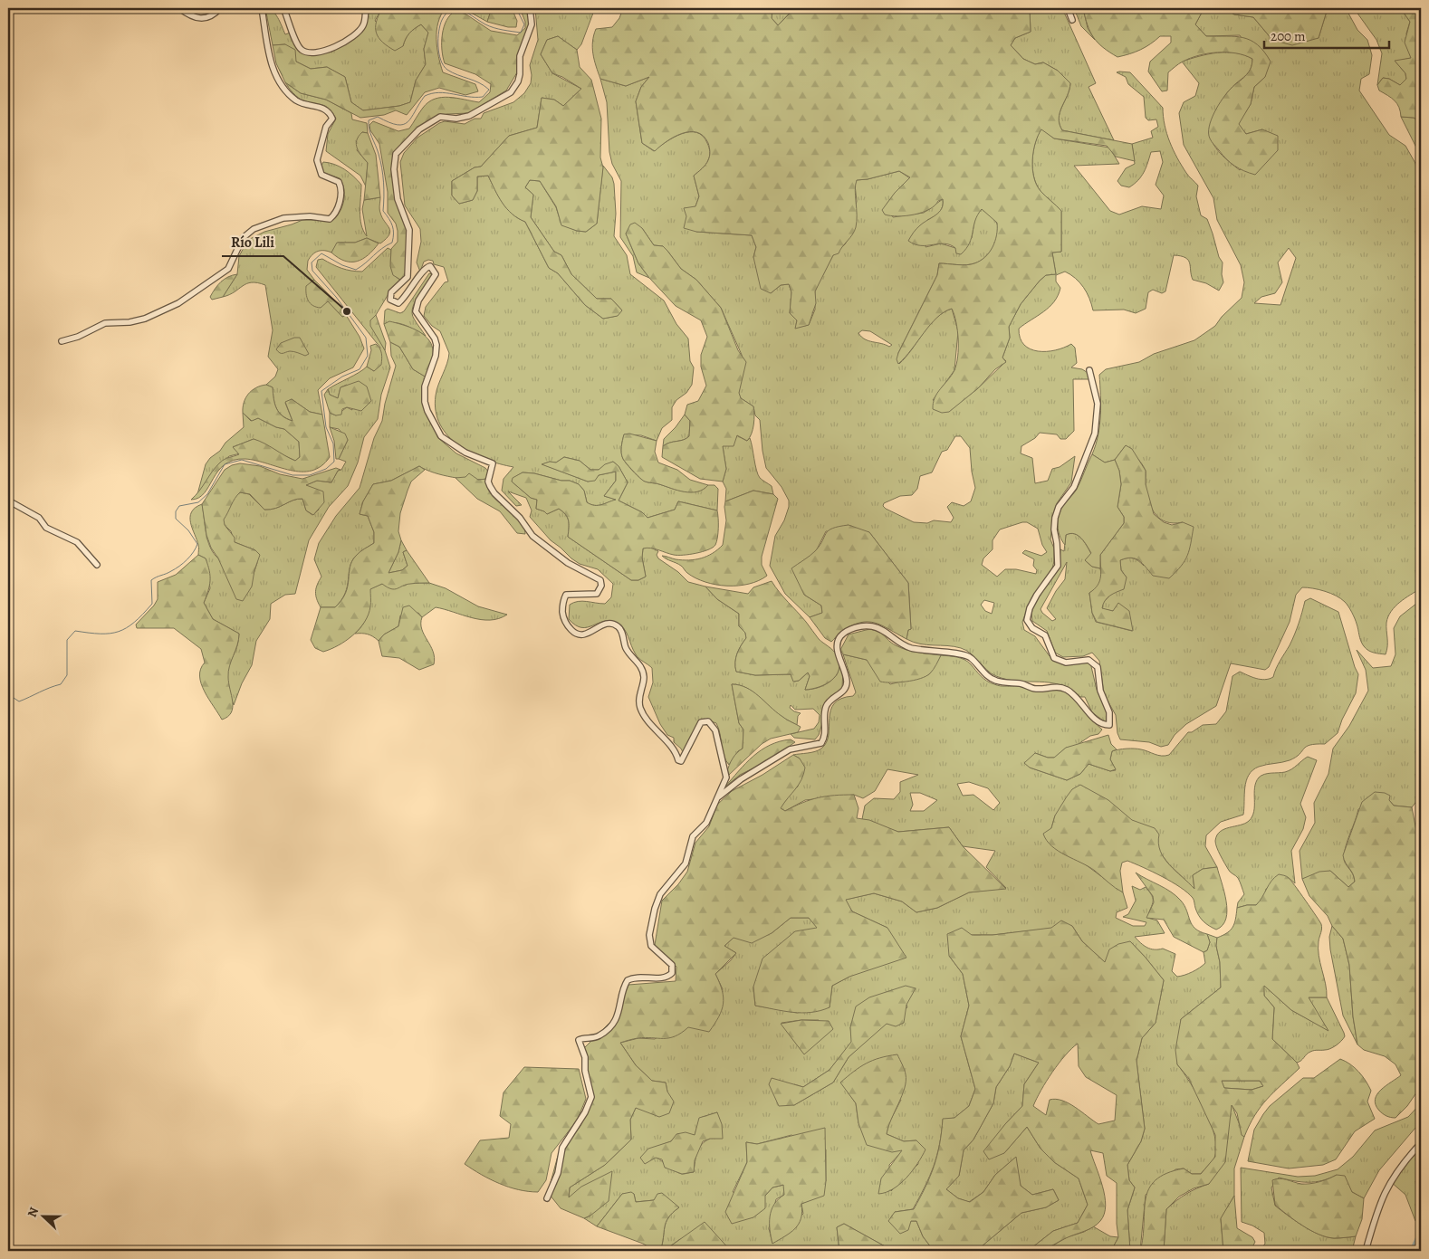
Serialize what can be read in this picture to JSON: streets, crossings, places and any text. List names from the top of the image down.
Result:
{
  "places": ["Río Lili"],
  "scale_bar": "200 m",
  "north": "left"
}
